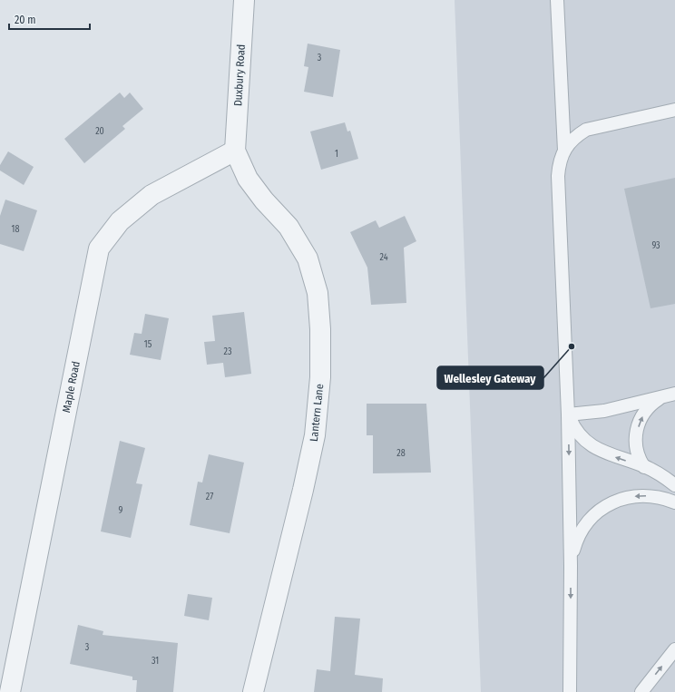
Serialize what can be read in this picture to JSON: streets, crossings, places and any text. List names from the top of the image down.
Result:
{
  "streets": {
    "street": ["Duxbury Road", "Maple Road", "Lantern Lane"]
  },
  "crossings": [
    ["Duxbury Road", "Maple Road"],
    ["Duxbury Road", "Lantern Lane"],
    ["Maple Road", "Lantern Lane"]
  ],
  "places": ["Wellesley Gateway"],
  "house_numbers": [
    "3",
    "20",
    "1",
    "18",
    "93",
    "24",
    "15",
    "23",
    "28",
    "27",
    "9",
    "3",
    "31"
  ],
  "scale_bar": "20 m"
}
